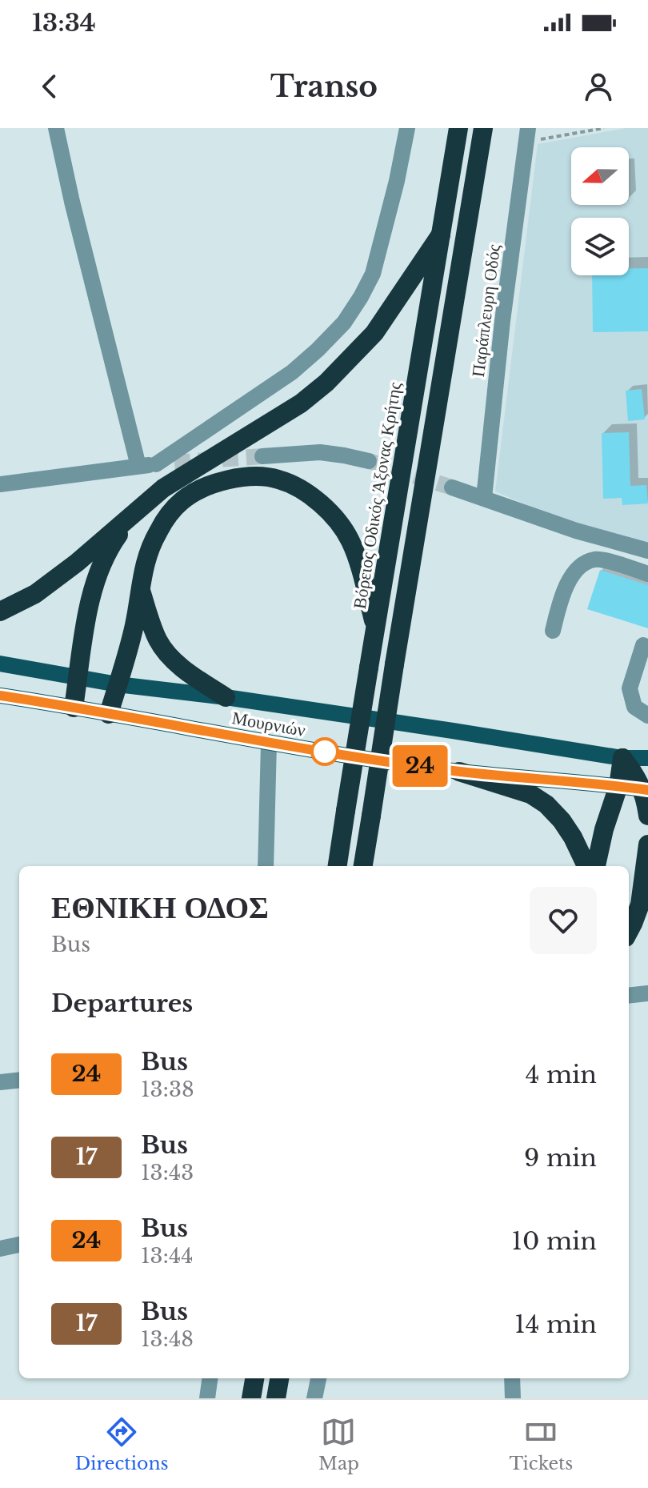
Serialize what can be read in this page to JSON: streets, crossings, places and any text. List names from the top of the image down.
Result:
{
  "streets": {
    "highway": ["Βόρειος Οδικός Άξονας Κρήτης"],
    "main road": ["Μουρνιών"],
    "street": ["Παράπλευρη Οδός"]
  },
  "lines": ["bus line 24"],
  "north": "left",
  "page": {
    "status": "13:34",
    "header": "Transo",
    "on_map": "24",
    "heading": [
      ["ΕΘΝΙΚΗ ΟΔΟΣ", "Bus"],
      "Departures"
    ],
    "list": [
      {
        "mark": "24",
        "name": "Bus",
        "note": "13:38",
        "value": "4 min"
      },
      {
        "mark": "17",
        "name": "Bus",
        "note": "13:43",
        "value": "9 min"
      },
      {
        "mark": "24",
        "name": "Bus",
        "note": "13:44",
        "value": "10 min"
      },
      {
        "mark": "17",
        "name": "Bus",
        "note": "13:48",
        "value": "14 min"
      }
    ],
    "tabs": ["Directions", "Map", "Tickets"]
  }
}
